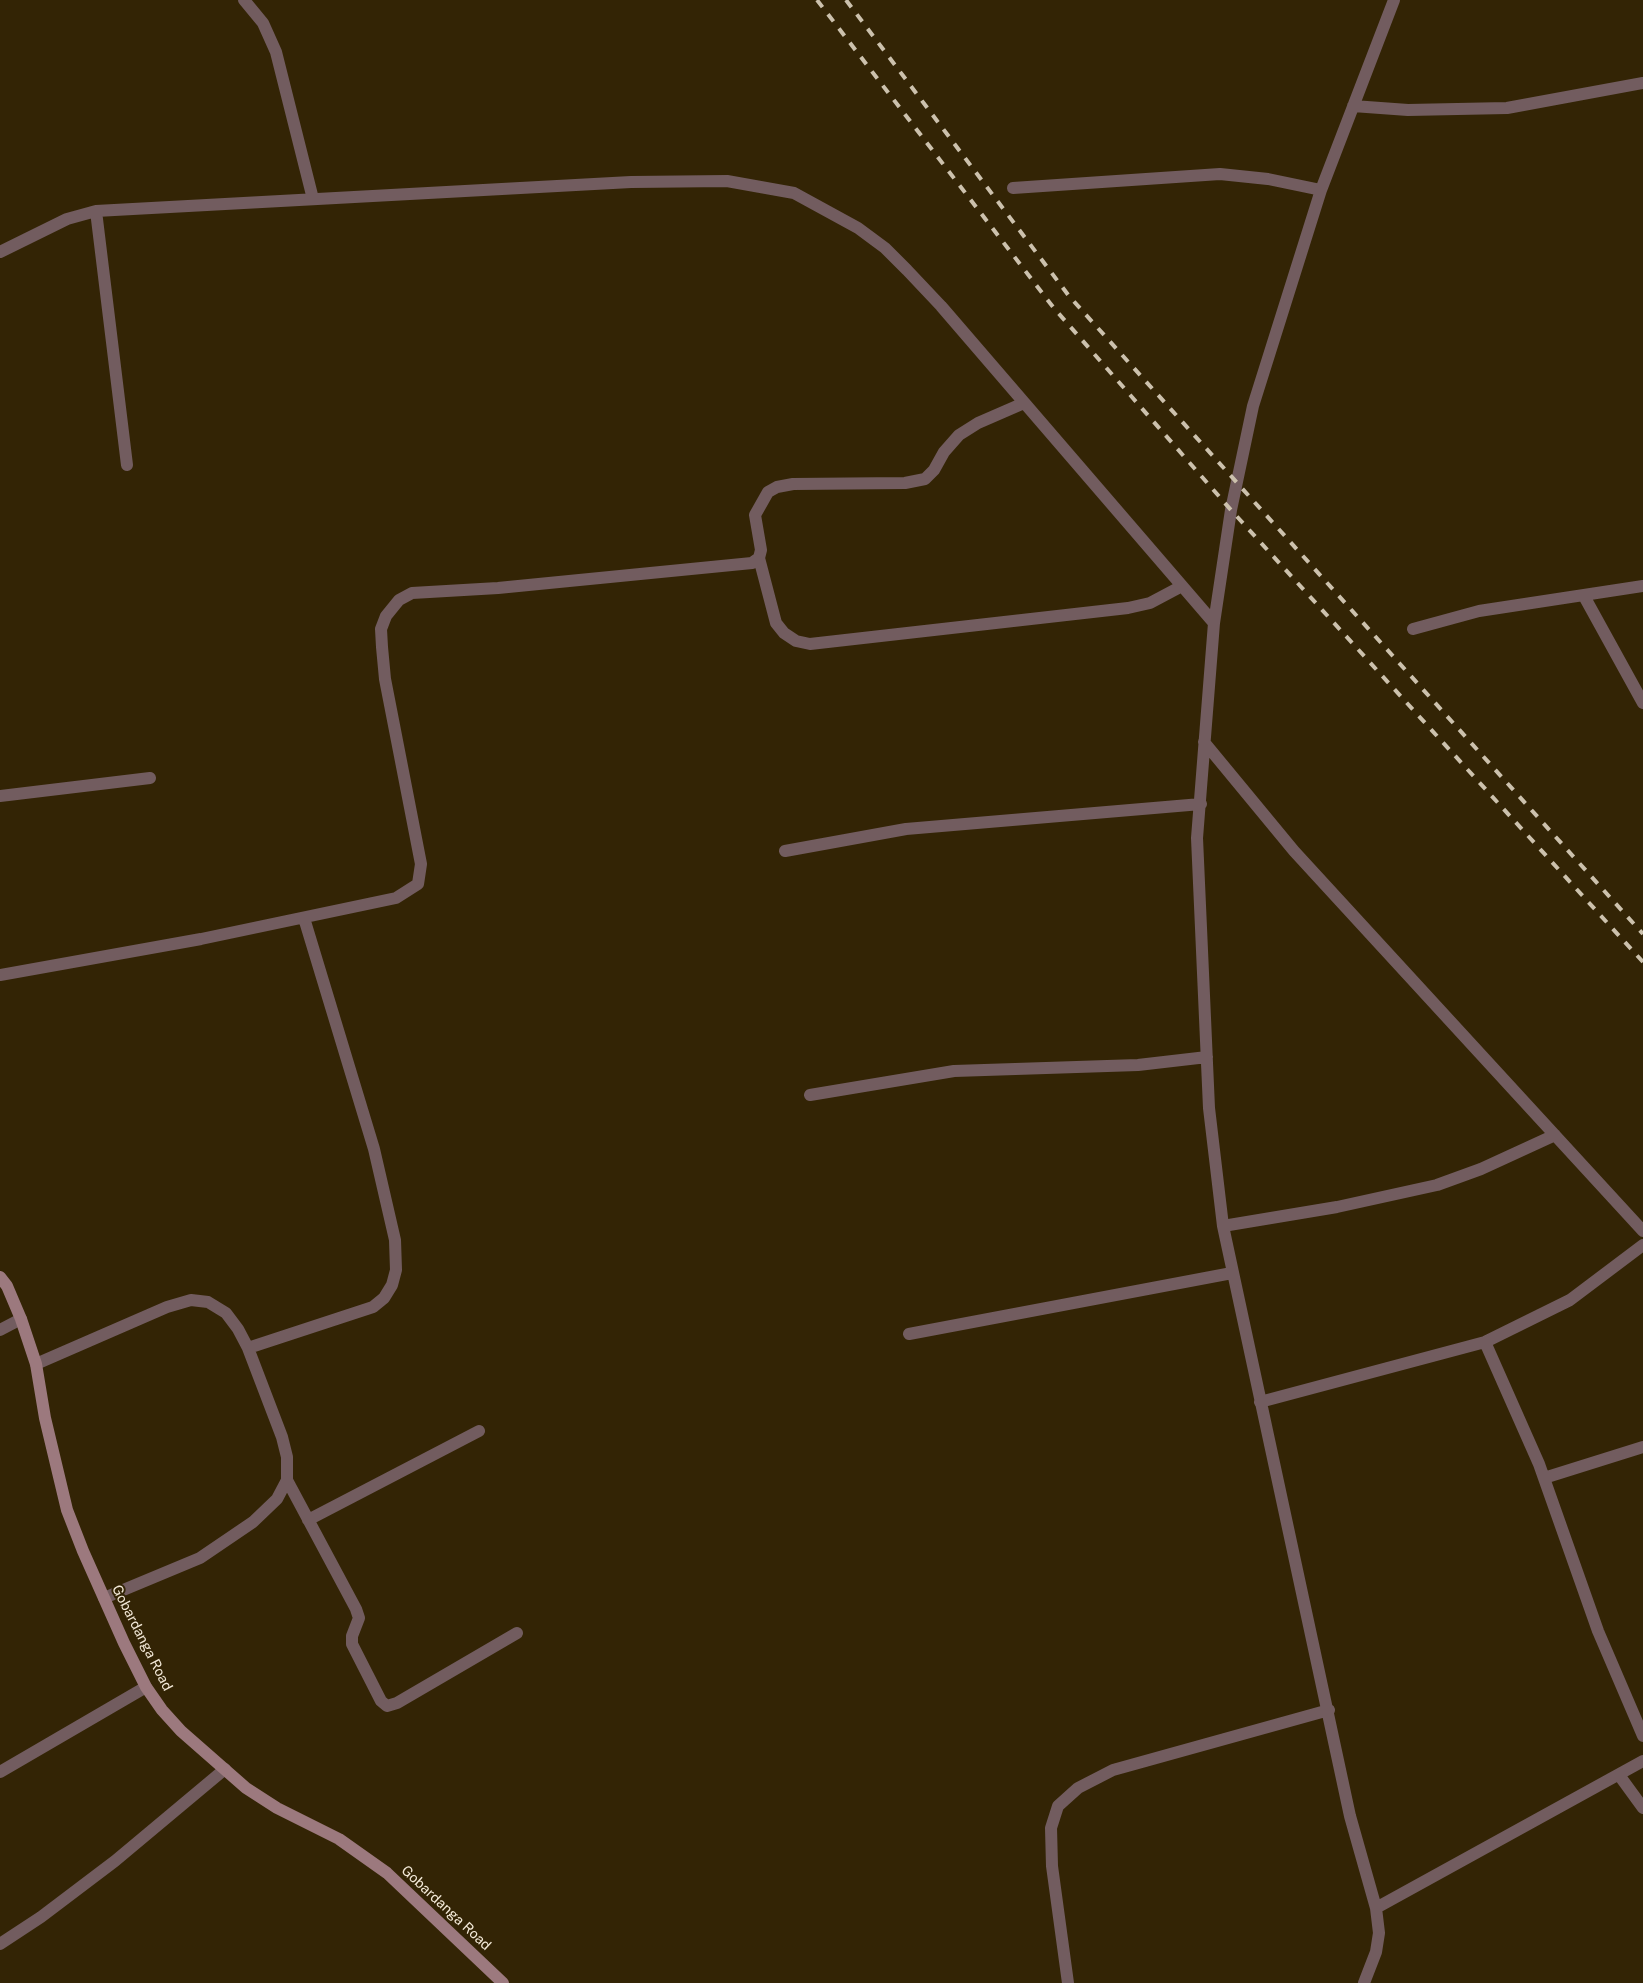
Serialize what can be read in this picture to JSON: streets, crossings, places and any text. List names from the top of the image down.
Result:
{
  "streets": {
    "main road": ["Gobardanga Road"]
  }
}
